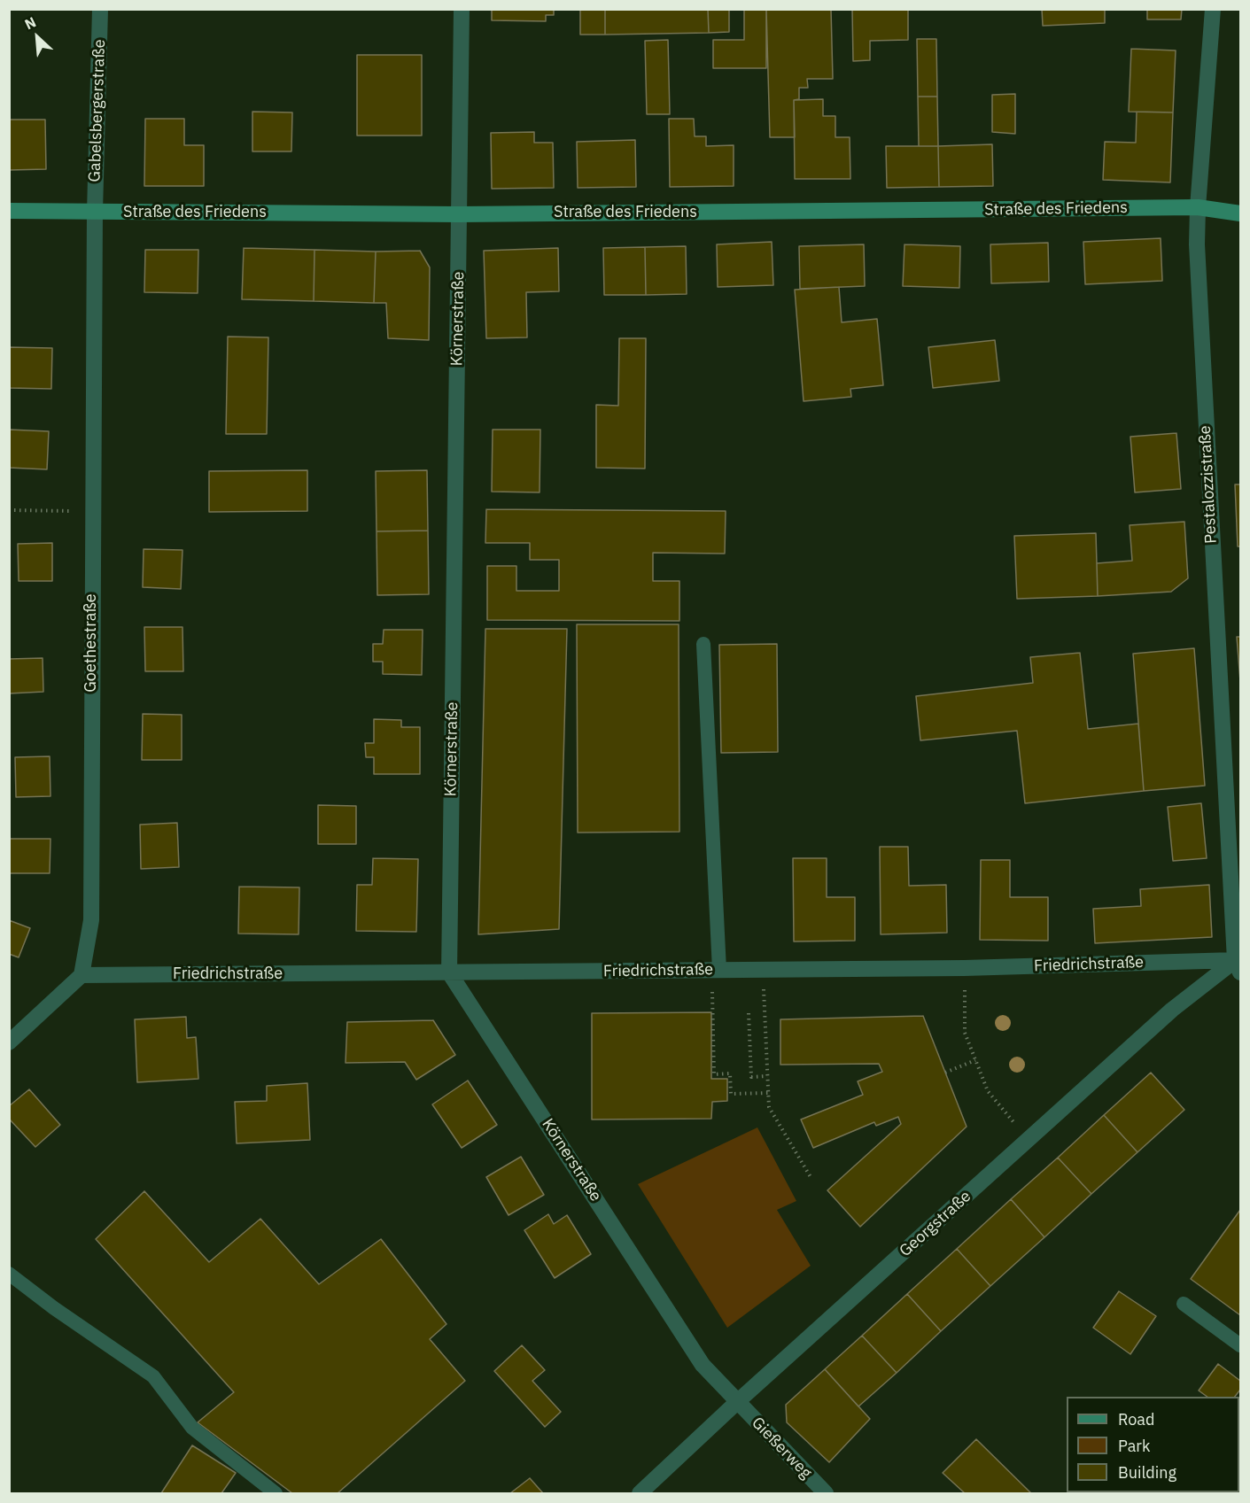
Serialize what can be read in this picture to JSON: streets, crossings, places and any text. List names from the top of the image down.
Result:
{
  "streets": {
    "main road": ["Straße des Friedens"],
    "street": [
      "Gabelsbergerstraße",
      "Körnerstraße",
      "Pestalozzistraße",
      "Goethestraße",
      "Friedrichstraße",
      "Georgstraße",
      "Gießerweg"
    ]
  },
  "crossings": [
    ["Gabelsbergerstraße", "Straße des Friedens"],
    ["Gabelsbergerstraße", "Goethestraße"],
    ["Straße des Friedens", "Körnerstraße"],
    ["Straße des Friedens", "Pestalozzistraße"],
    ["Straße des Friedens", "Goethestraße"],
    ["Körnerstraße", "Friedrichstraße"],
    ["Körnerstraße", "Georgstraße"],
    ["Körnerstraße", "Gießerweg"],
    ["Pestalozzistraße", "Friedrichstraße"],
    ["Pestalozzistraße", "Georgstraße"],
    ["Goethestraße", "Friedrichstraße"],
    ["Friedrichstraße", "Georgstraße"],
    ["Georgstraße", "Gießerweg"]
  ],
  "legend": ["Road", "Park", "Building"],
  "north": "top left"
}
